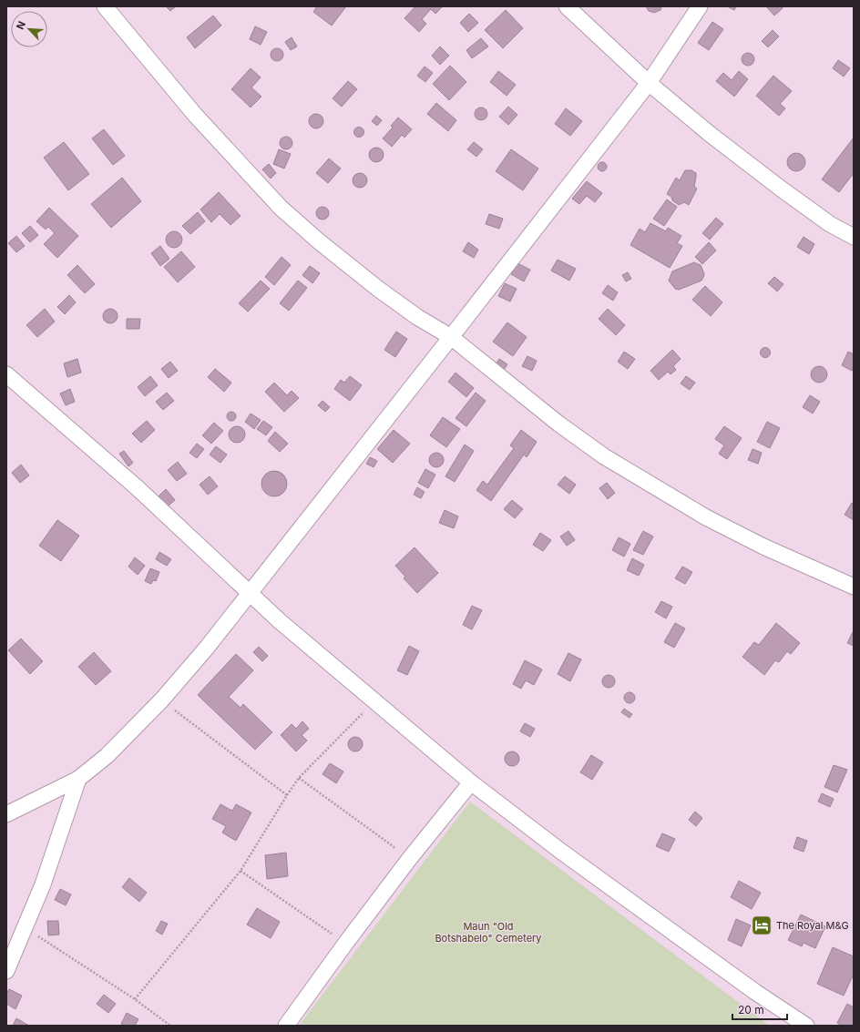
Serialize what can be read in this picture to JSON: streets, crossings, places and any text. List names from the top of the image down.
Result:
{
  "parks": ["Maun \"Old Botshabelo\" Cemetery"],
  "places": {
    "hotel": ["The Royal M&G"]
  },
  "scale_bar": "20 m",
  "north": "top left"
}
